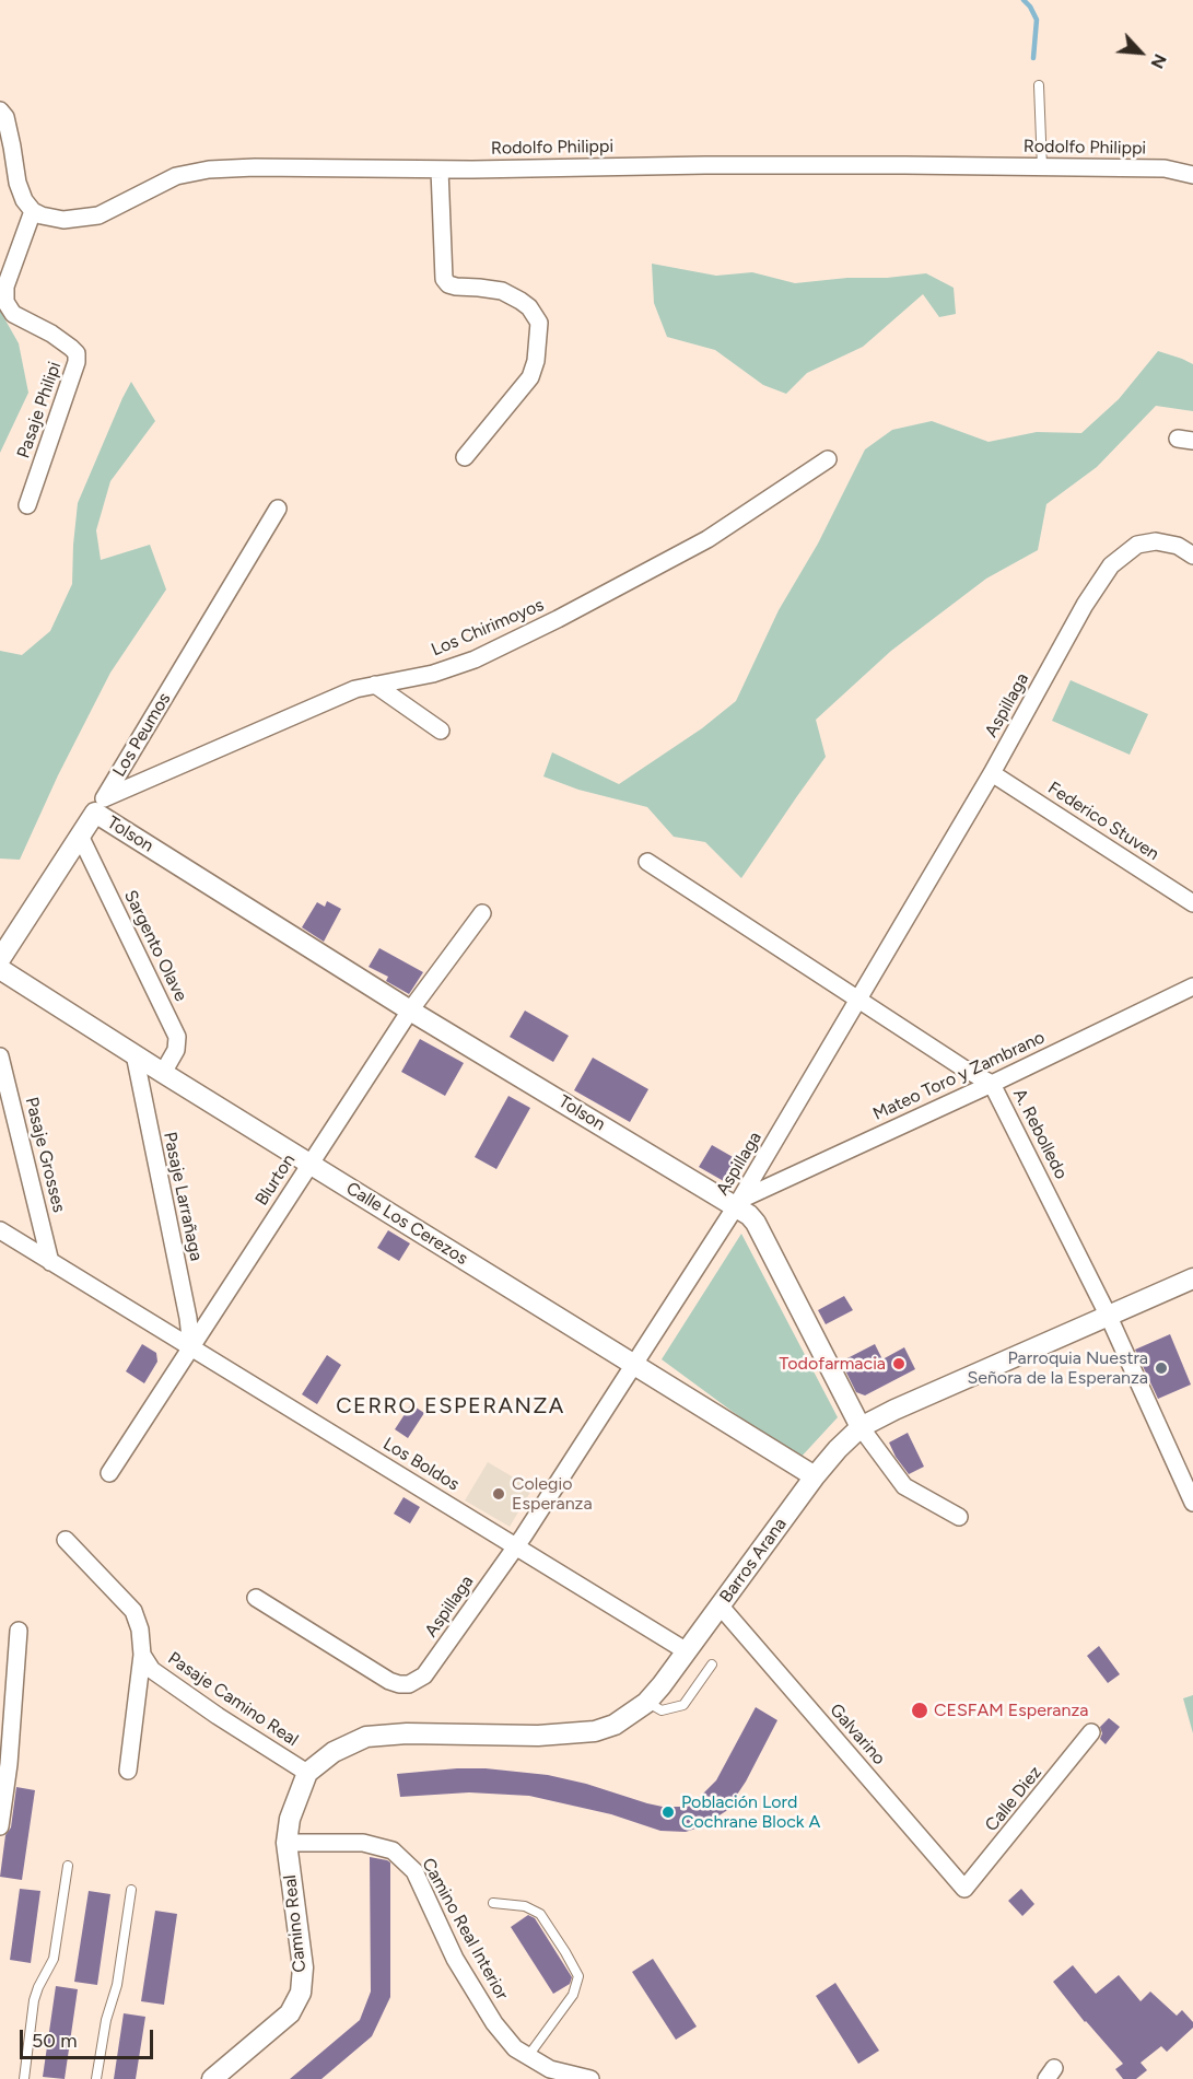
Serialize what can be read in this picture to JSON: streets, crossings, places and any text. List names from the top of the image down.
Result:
{
  "streets": {
    "street": [
      "Rodolfo Philippi",
      "Pasaje Philipi",
      "Los Chirimoyos",
      "Aspillaga",
      "Los Peumos",
      "Federico Stuven",
      "Tolson",
      "Sargento Olave",
      "Mateo Toro y Zambrano",
      "A. Rebolledo",
      "Pasaje Grosses",
      "Blurton",
      "Pasaje Larrañaga",
      "Calle Los Cerezos",
      "Los Boldos",
      "Barros Arana",
      "Pasaje Camino Real",
      "Galvarino",
      "Calle Diez",
      "Camino Real",
      "Camino Real Interior"
    ]
  },
  "crossings": [
    ["Rodolfo Philippi", "Pasaje Philipi"],
    ["Los Chirimoyos", "Los Peumos"],
    ["Los Chirimoyos", "Tolson"],
    ["Aspillaga", "Federico Stuven"],
    ["Aspillaga", "Tolson"],
    ["Aspillaga", "Mateo Toro y Zambrano"],
    ["Aspillaga", "A. Rebolledo"],
    ["Aspillaga", "Calle Los Cerezos"],
    ["Aspillaga", "Los Boldos"],
    ["Los Peumos", "Tolson"],
    ["Los Peumos", "Sargento Olave"],
    ["Tolson", "Mateo Toro y Zambrano"],
    ["Tolson", "Blurton"],
    ["Tolson", "Barros Arana"],
    ["Sargento Olave", "Calle Los Cerezos"],
    ["Mateo Toro y Zambrano", "A. Rebolledo"],
    ["A. Rebolledo", "Barros Arana"],
    ["Pasaje Grosses", "Los Boldos"],
    ["Blurton", "Pasaje Larrañaga"],
    ["Blurton", "Calle Los Cerezos"],
    ["Blurton", "Los Boldos"],
    ["Pasaje Larrañaga", "Calle Los Cerezos"],
    ["Pasaje Larrañaga", "Los Boldos"],
    ["Calle Los Cerezos", "Barros Arana"],
    ["Los Boldos", "Barros Arana"],
    ["Barros Arana", "Pasaje Camino Real"],
    ["Barros Arana", "Galvarino"],
    ["Barros Arana", "Camino Real"],
    ["Pasaje Camino Real", "Camino Real"],
    ["Galvarino", "Calle Diez"],
    ["Camino Real", "Camino Real Interior"]
  ],
  "districts": ["CERRO ESPERANZA"],
  "places": [
    "Todofarmacia",
    "Parroquia Nuestra Señora de la Esperanza",
    "Colegio Esperanza",
    "CESFAM Esperanza",
    "Población Lord Cochrane Block A"
  ],
  "scale_bar": "50 m",
  "north": "bottom right"
}
